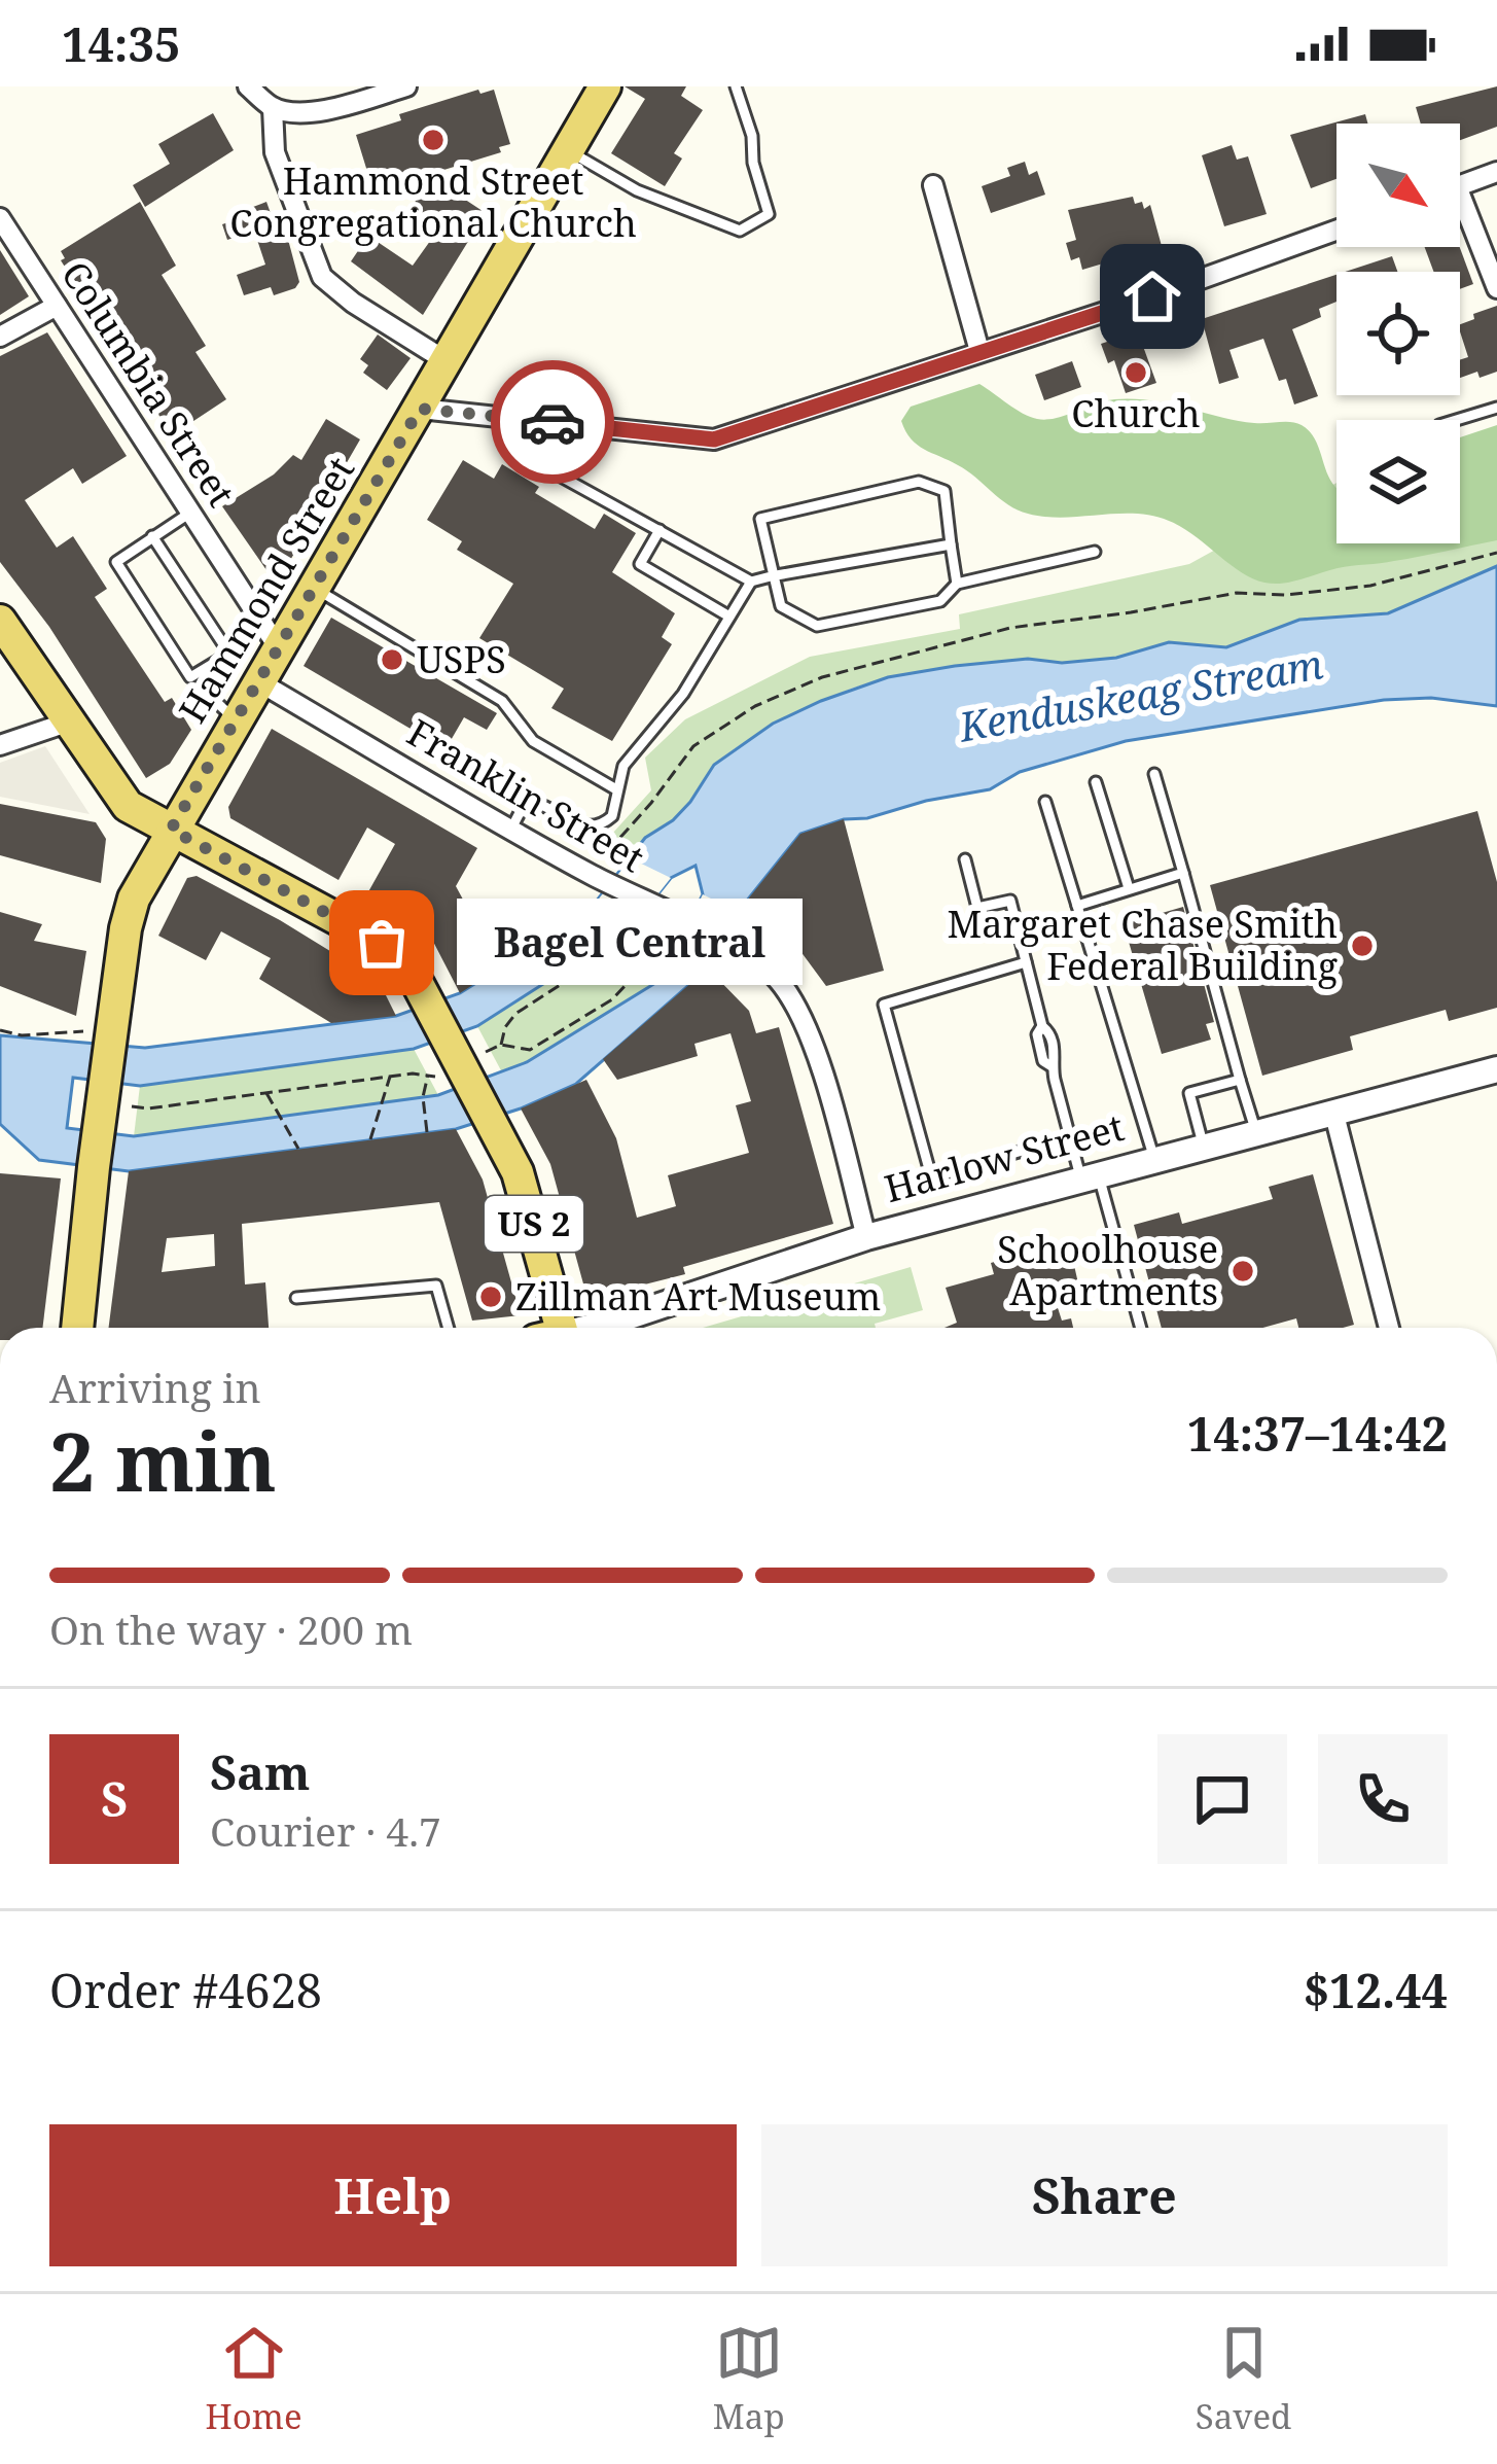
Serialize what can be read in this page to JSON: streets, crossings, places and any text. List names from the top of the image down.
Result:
{
  "streets": {
    "main road": ["Hammond Street", "US 2"],
    "street": ["Columbia Street", "Franklin Street", "Harlow Street"]
  },
  "crossings": [
    ["Columbia Street", "Hammond Street"],
    ["Hammond Street", "Franklin Street"],
    ["Hammond Street", "US 2"],
    ["Franklin Street", "Harlow Street"]
  ],
  "water": ["Kenduskeag Stream"],
  "places": [
    "Hammond Street Congregational Church",
    "Church",
    "USPS",
    "Bagel Central",
    "Margaret Chase Smith Federal Building",
    "Schoolhouse Apartments",
    "Zillman Art Museum"
  ],
  "north": "bottom right",
  "page": {
    "status": "14:35",
    "bubble": "Bagel Central",
    "heading": ["2 min", "Arriving in", "14:37–14:42"],
    "panel": [
      "Sam",
      "Courier · 4.7",
      "Order #4628",
      "$12.44"
    ],
    "bar": "On the way · 200 m",
    "round": "S",
    "buttons": ["Help", "Share"],
    "tabs": ["Home", "Map", "Saved"]
  }
}
